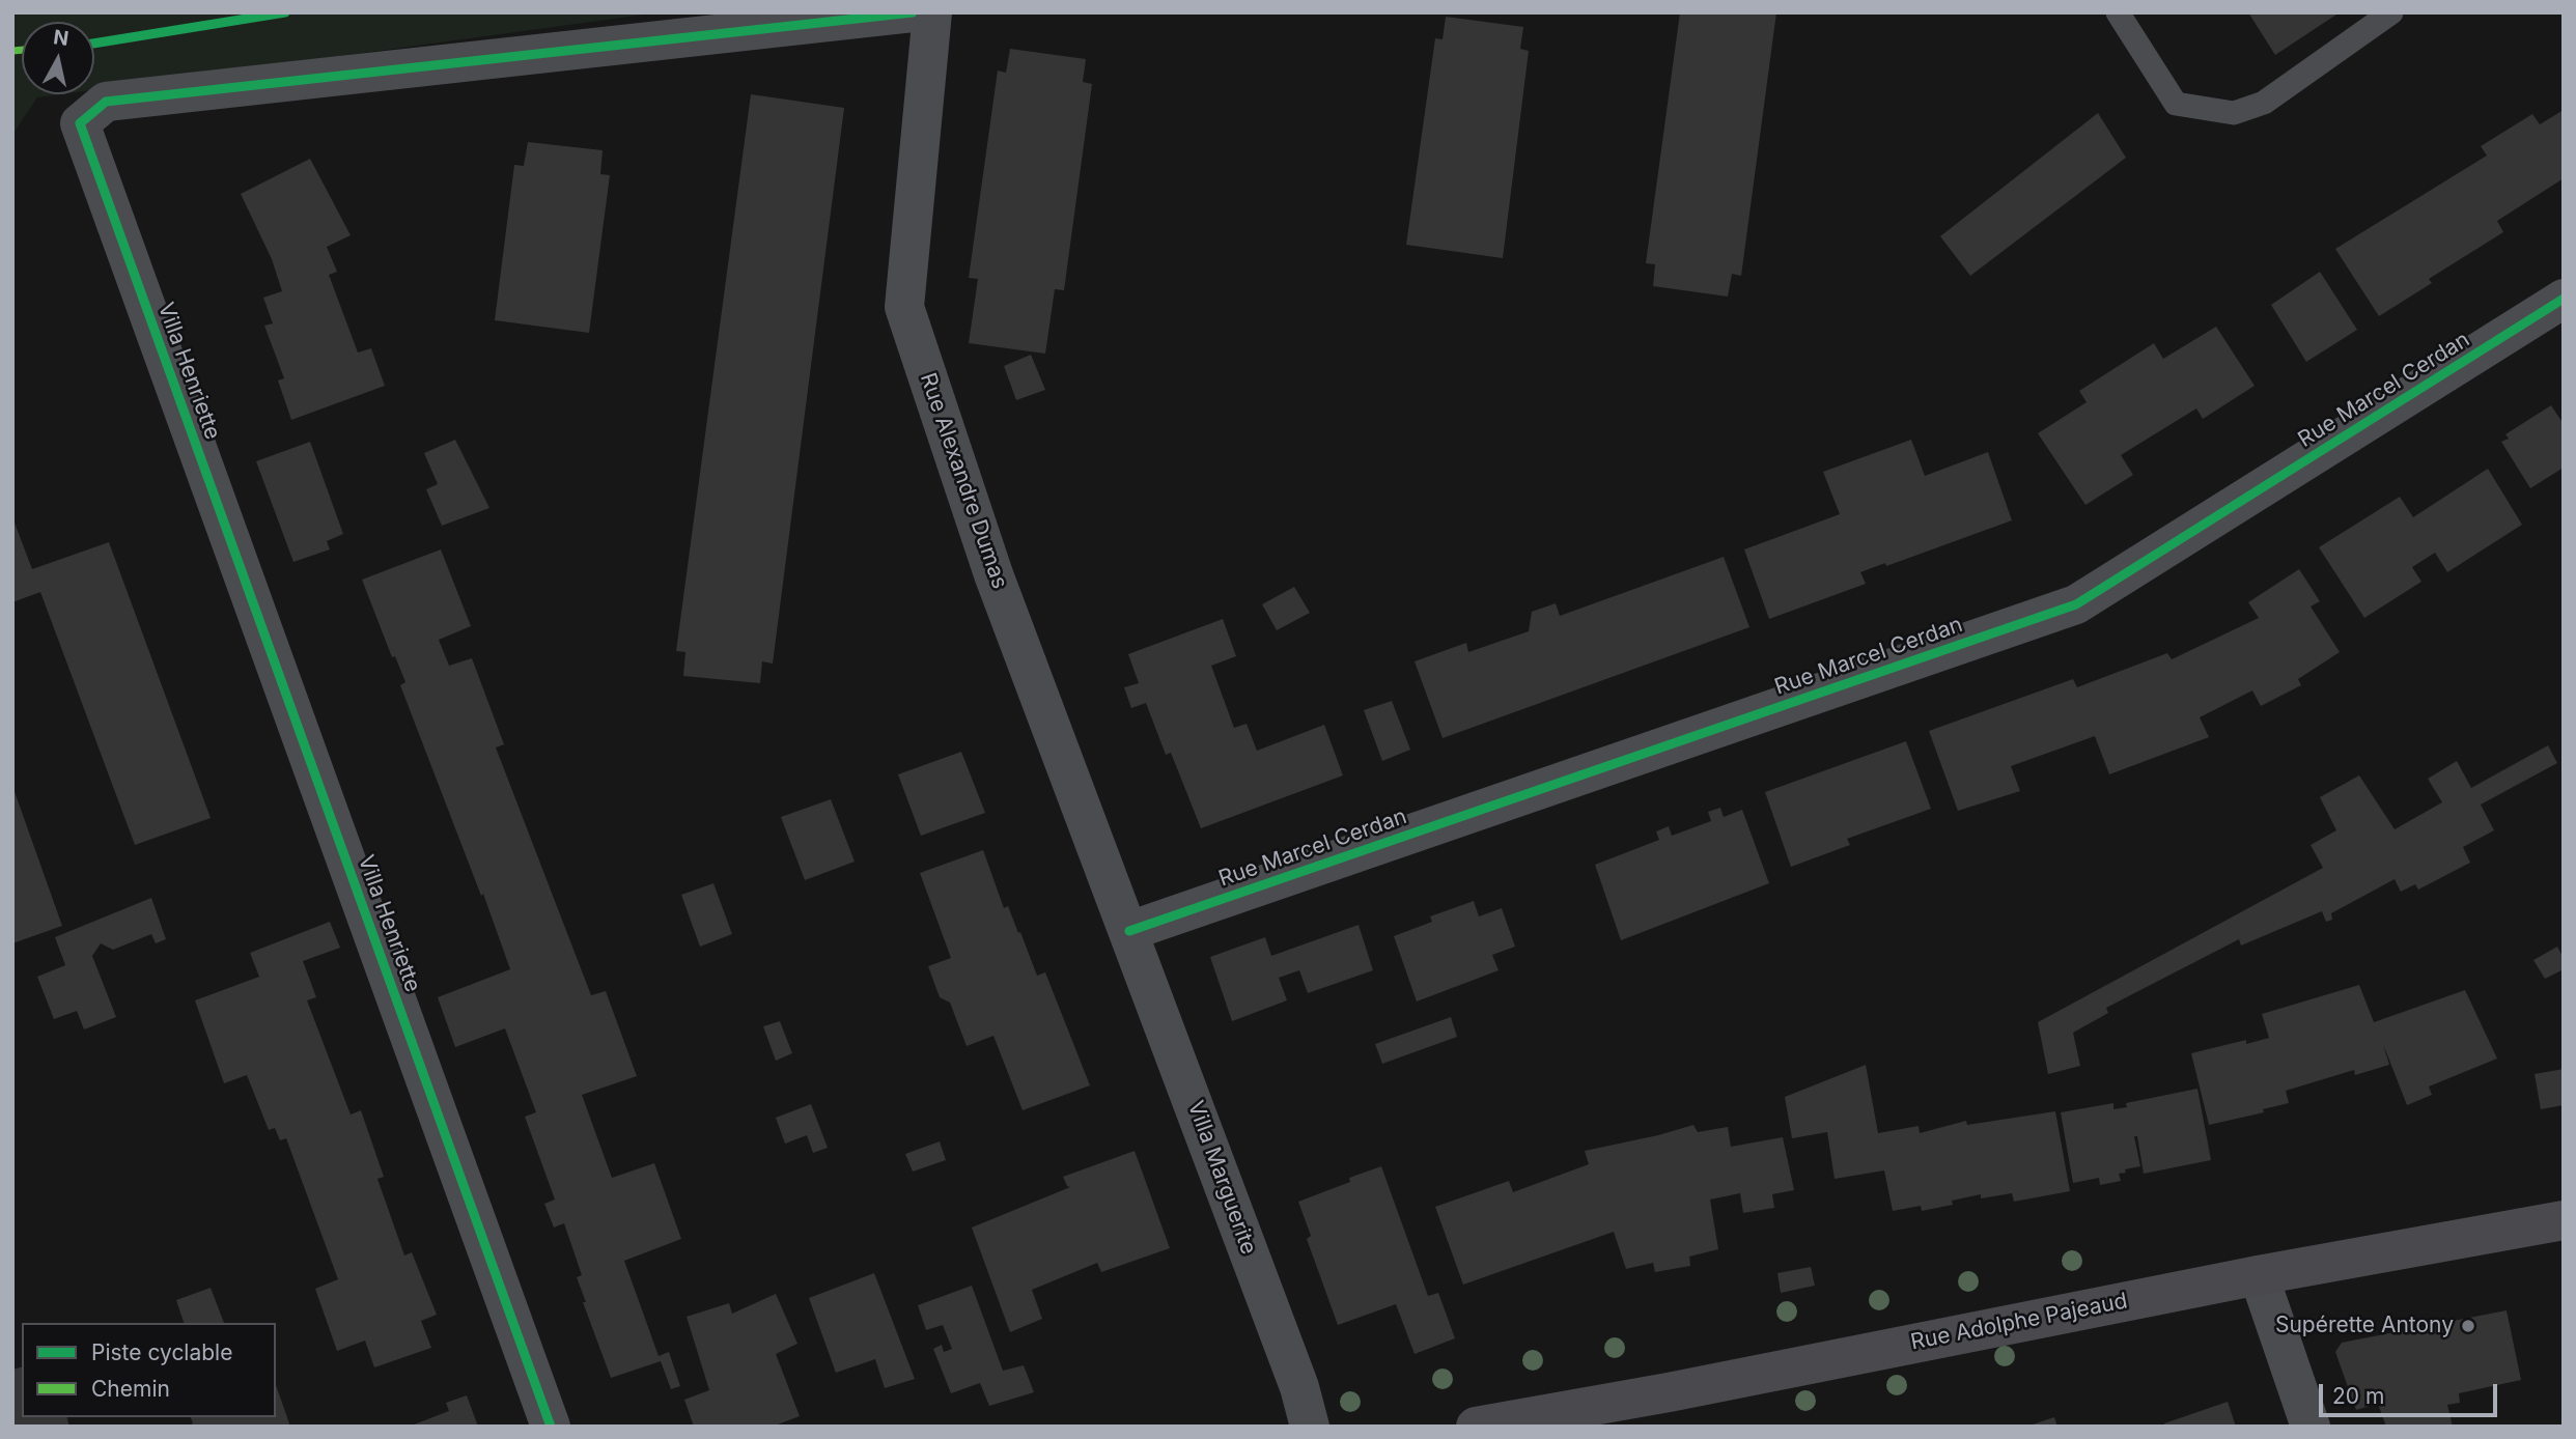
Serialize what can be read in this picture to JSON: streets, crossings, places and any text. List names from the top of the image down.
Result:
{
  "streets": {
    "main road": ["Rue Adolphe Pajeaud"],
    "street": [
      "Villa Henriette",
      "Rue Marcel Cerdan",
      "Rue Alexandre Dumas",
      "Villa Marguerite"
    ]
  },
  "crossings": [
    ["Rue Marcel Cerdan", "Rue Alexandre Dumas"],
    ["Rue Marcel Cerdan", "Villa Marguerite"],
    ["Rue Alexandre Dumas", "Villa Marguerite"]
  ],
  "places": ["Supérette Antony"],
  "legend": ["Piste cyclable", "Chemin"],
  "scale_bar": "20 m",
  "north": "top"
}
